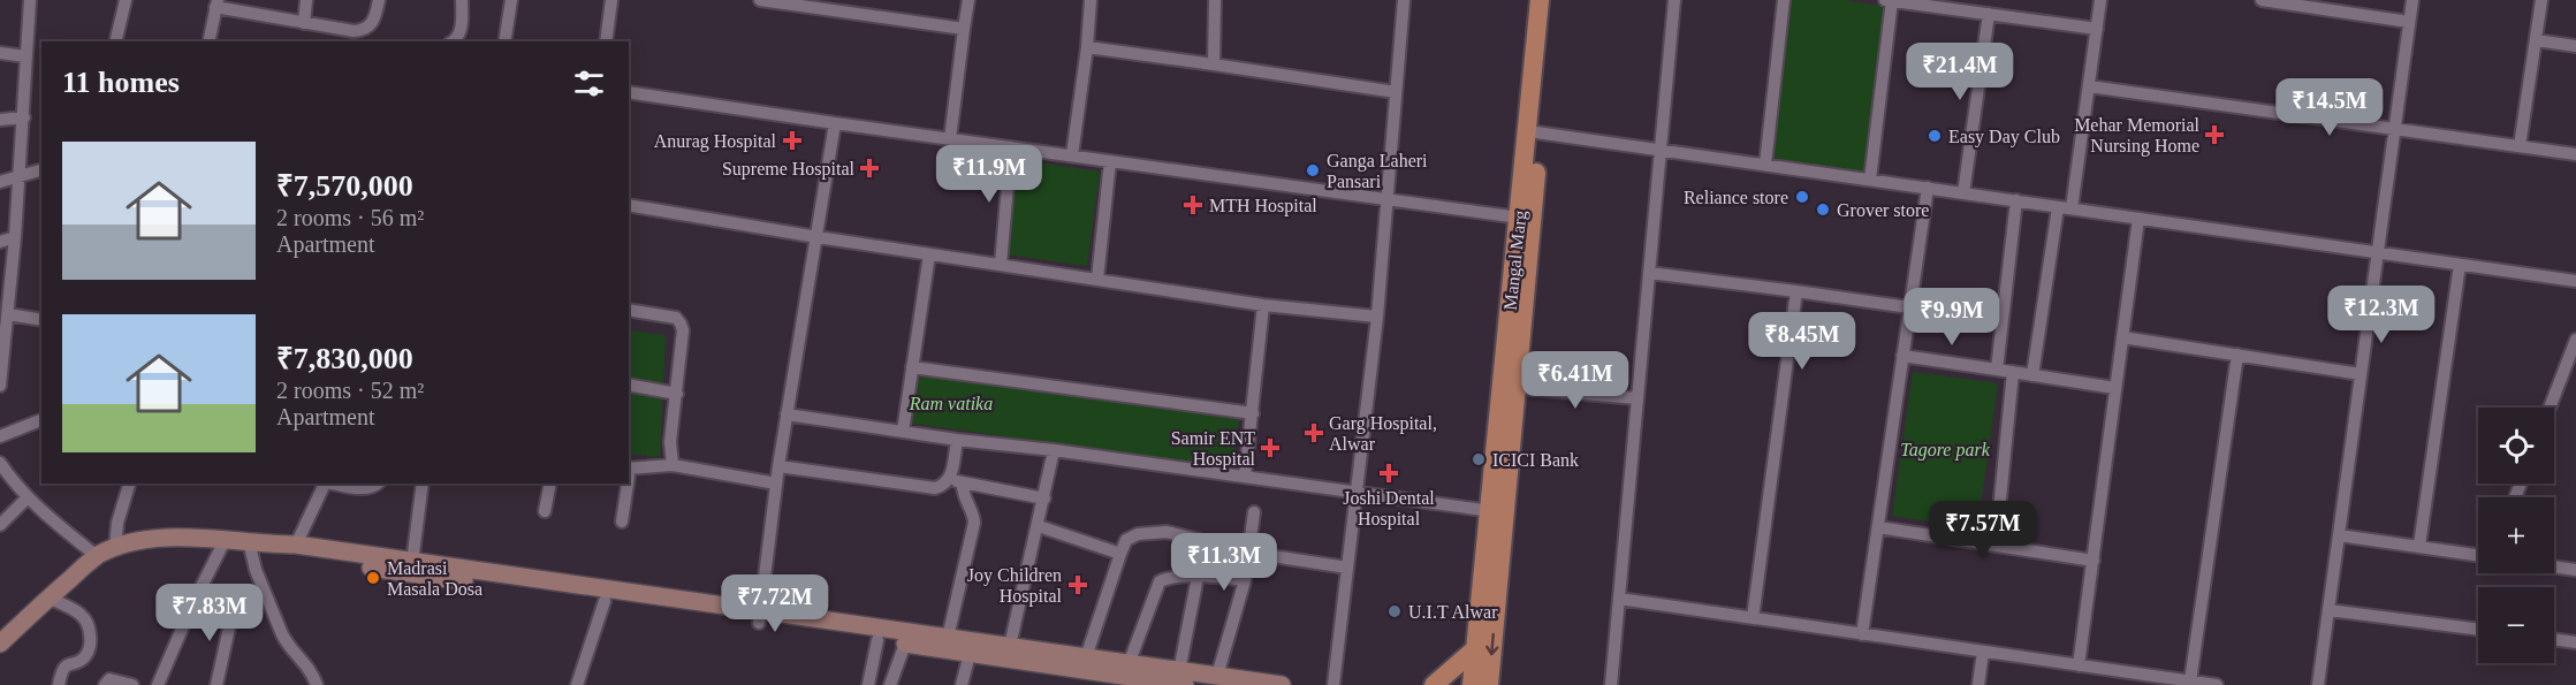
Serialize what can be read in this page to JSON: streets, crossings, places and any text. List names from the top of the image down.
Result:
{
  "streets": {
    "main road": ["Mangal Marg"]
  },
  "parks": ["Ram vatika", "Tagore park"],
  "places": {
    "health": [
      "Mehar Memorial Nursing Home",
      "Anurag Hospital",
      "Supreme Hospital",
      "MTH Hospital",
      "Garg Hospital, Alwar",
      "Samir ENT Hospital",
      "Joshi Dental Hospital",
      "Joy Children Hospital"
    ],
    "other": [
      "Easy Day Club",
      "Ganga Laheri Pansari",
      "Reliance store",
      "Grover store",
      "ICICI Bank",
      "Madrasi Masala Dosa",
      "U.I.T Alwar"
    ]
  },
  "page": {
    "heading": "11 homes",
    "price": [
      "₹21.4M",
      "₹14.5M",
      "₹11.9M",
      "₹12.3M",
      "₹9.9M",
      "₹8.45M",
      "₹6.41M",
      "₹7.57M",
      "₹11.3M",
      "₹7.72M",
      "₹7.83M"
    ],
    "list": [
      {
        "name": "₹7,570,000",
        "note": "2 rooms · 56 m² · Apartment"
      },
      {
        "name": "₹7,830,000",
        "note": "2 rooms · 52 m² · Apartment"
      }
    ],
    "map_buttons": ["+", "−"]
  }
}
